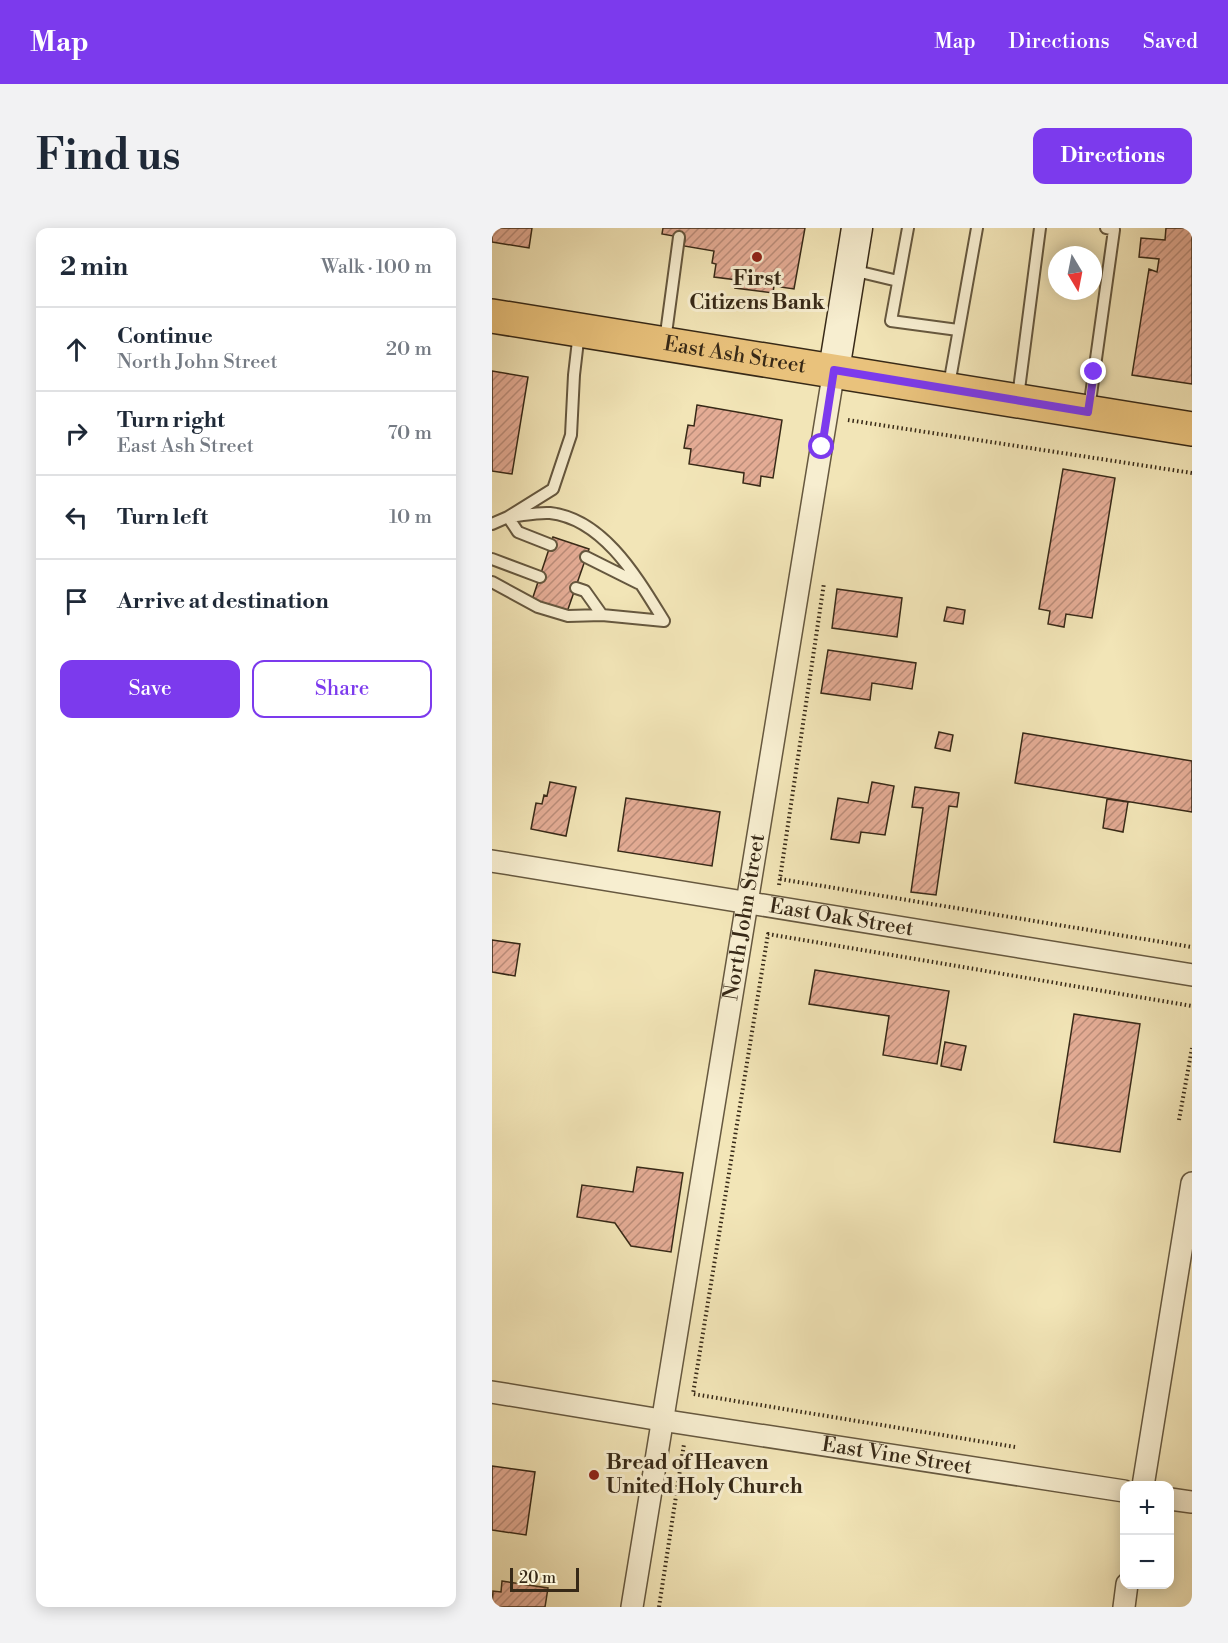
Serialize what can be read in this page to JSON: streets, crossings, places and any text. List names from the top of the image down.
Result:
{
  "streets": {
    "main road": ["East Ash Street"],
    "street": ["North John Street", "East Oak Street", "East Vine Street"]
  },
  "crossings": [
    ["East Ash Street", "North John Street"],
    ["North John Street", "East Oak Street"],
    ["North John Street", "East Vine Street"]
  ],
  "places": ["First Citizens Bank", "Bread of Heaven United Holy Church"],
  "scale_bar": "20 m",
  "north": "bottom",
  "page": {
    "header": "Map",
    "nav": ["Map", "Directions", "Saved"],
    "buttons": [
      "Directions",
      ["Save", "Share"]
    ],
    "title": "Find us",
    "heading": ["2 min", "Walk · 100 m"],
    "list": [
      ["Continue", "North John Street", "20 m"],
      ["Turn right", "East Ash Street", "70 m"],
      ["Turn left", "10 m"],
      "Arrive at destination"
    ],
    "map_buttons": ["+", "−"],
    "scale": "20 m"
  }
}
